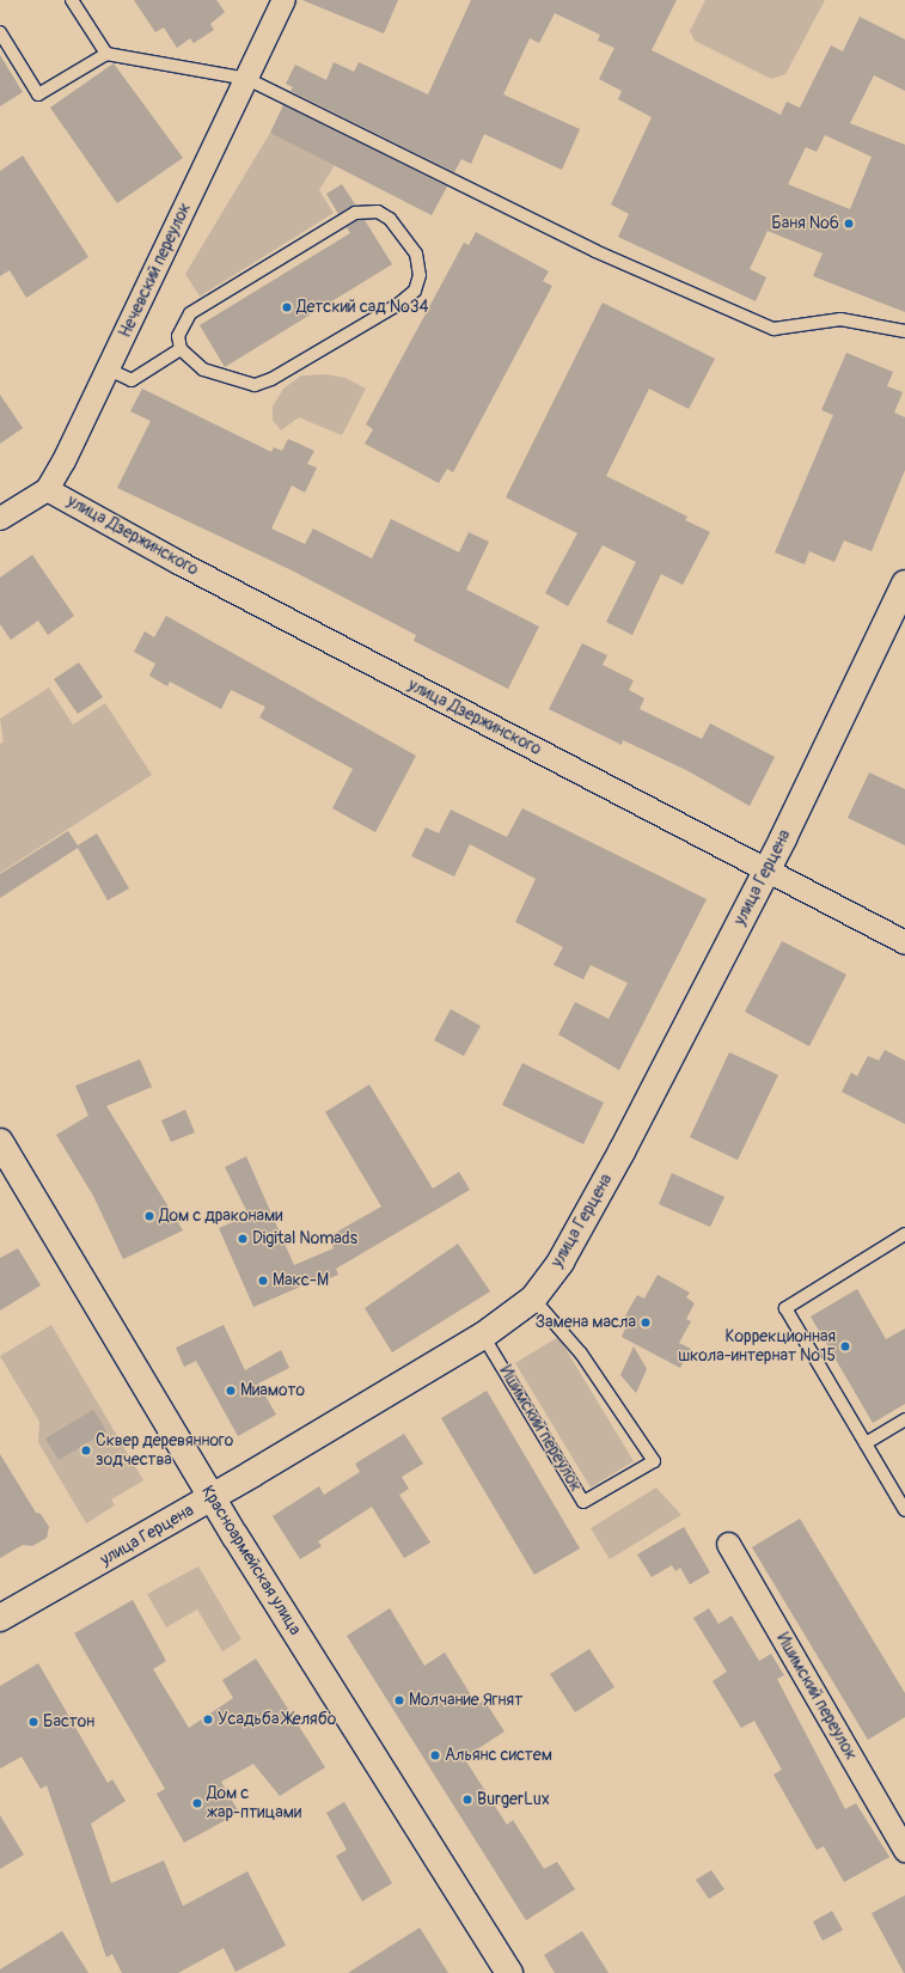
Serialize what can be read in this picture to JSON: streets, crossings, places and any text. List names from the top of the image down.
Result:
{
  "streets": {
    "street": [
      "Нечевский переулок",
      "улица Дзержинского",
      "улица Герцена",
      "Ишимский переулок",
      "Красноармейская улица"
    ]
  },
  "crossings": [
    ["Нечевский переулок", "улица Дзержинского"],
    ["улица Дзержинского", "улица Герцена"],
    ["улица Герцена", "Ишимский переулок"],
    ["улица Герцена", "Красноармейская улица"]
  ],
  "places": [
    "Баня №6",
    "Детский сад №34",
    "Дом с драконами",
    "Digital Nomads",
    "Макс-М",
    "Замена масла",
    "Коррекционная школа-интернат №15",
    "Миамото",
    "Сквер деревянного зодчества",
    "Молчание Ягнят",
    "Усадьба Желябо",
    "Бастон",
    "Альянс систем",
    "BurgerLux",
    "Дом с жар-птицами"
  ]
}
